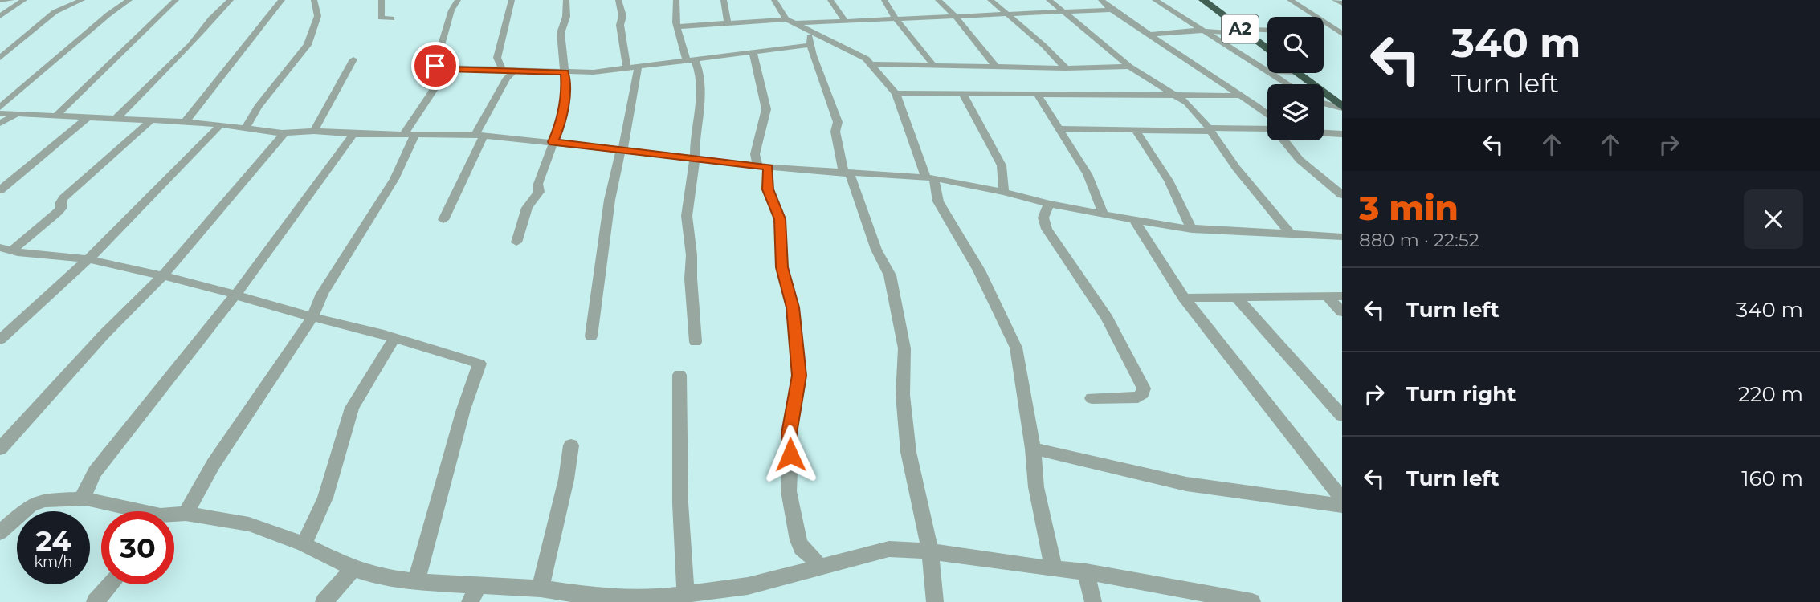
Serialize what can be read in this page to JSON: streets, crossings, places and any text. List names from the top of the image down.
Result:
{
  "streets": {
    "highway": ["A2"]
  },
  "page": {
    "turn": ["340 m", "Turn left"],
    "heading": ["3 min", "880 m · 22:52"],
    "list": [
      {
        "name": "Turn left",
        "value": "340 m"
      },
      {
        "name": "Turn right",
        "value": "220 m"
      },
      {
        "name": "Turn left",
        "value": "160 m"
      }
    ],
    "speed": "24 km/h",
    "limit": "30"
  }
}
